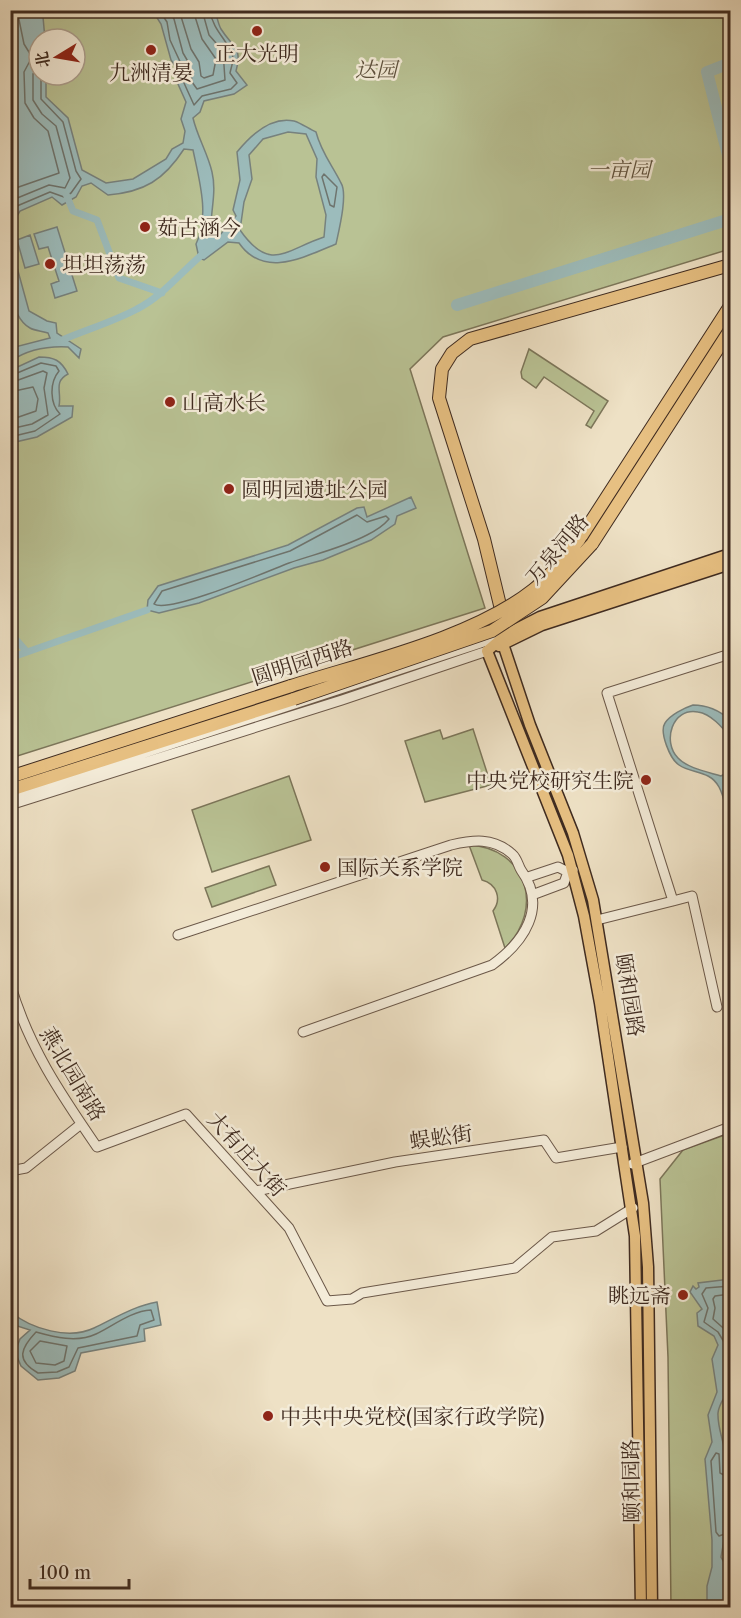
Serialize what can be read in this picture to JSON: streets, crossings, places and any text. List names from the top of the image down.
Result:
{
  "streets": {
    "highway": ["万泉河路", "圆明园西路"],
    "main road": ["颐和园路"],
    "street": ["燕北园南路", "蜈蚣街", "大有庄大街"]
  },
  "crossings": [
    ["万泉河路", "圆明园西路"],
    ["圆明园西路", "颐和园路"],
    ["颐和园路", "蜈蚣街"],
    ["颐和园路", "大有庄大街"],
    ["燕北园南路", "大有庄大街"],
    ["蜈蚣街", "大有庄大街"]
  ],
  "parks": ["达园", "一亩园"],
  "places": [
    "正大光明",
    "九洲清晏",
    "茹古涵今",
    "坦坦荡荡",
    "山高水长",
    "圆明园遗址公园",
    "中央党校研究生院",
    "国际关系学院",
    "眺远斋",
    "中共中央党校(国家行政学院)"
  ],
  "scale_bar": "100 m",
  "north": "left"
}
